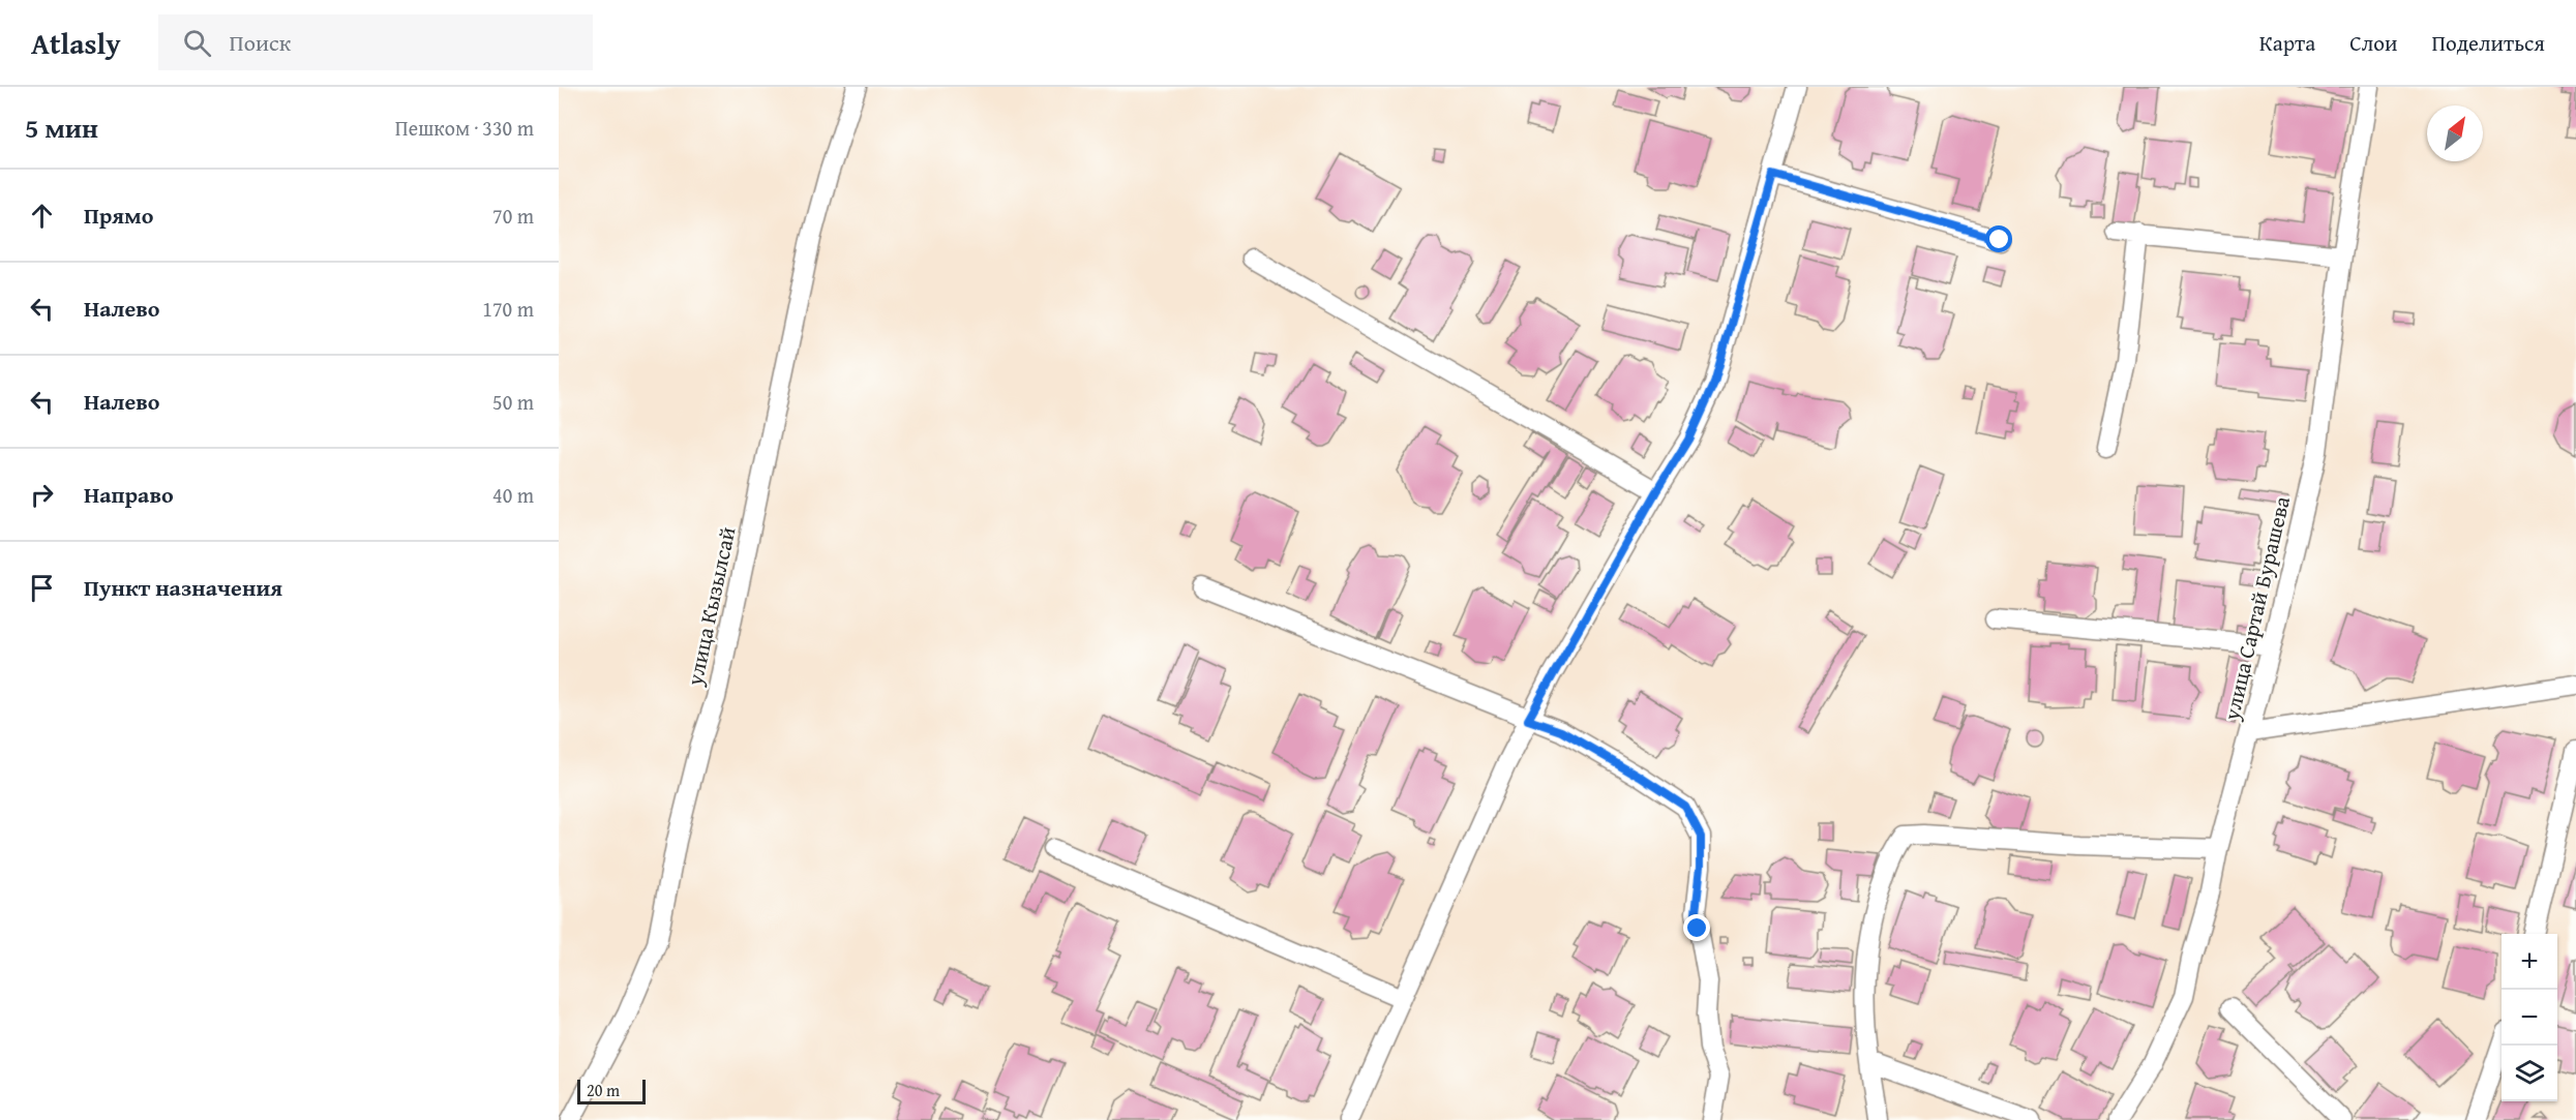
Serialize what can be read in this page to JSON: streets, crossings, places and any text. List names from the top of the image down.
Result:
{
  "streets": {
    "street": ["улица Кызылсай", "улица Сартай Бурашева"]
  },
  "scale_bar": "20 m",
  "north": "top right",
  "page": {
    "header": "Atlasly",
    "search": "Поиск",
    "nav": ["Карта", "Слои", "Поделиться"],
    "heading": ["5 мин", "Пешком · 330 m"],
    "list": [
      ["Прямо", "70 m"],
      ["Налево", "170 m"],
      ["Налево", "50 m"],
      ["Направо", "40 m"],
      "Пункт назначения"
    ],
    "map_buttons": ["+", "−"],
    "scale": "20 m"
  }
}
